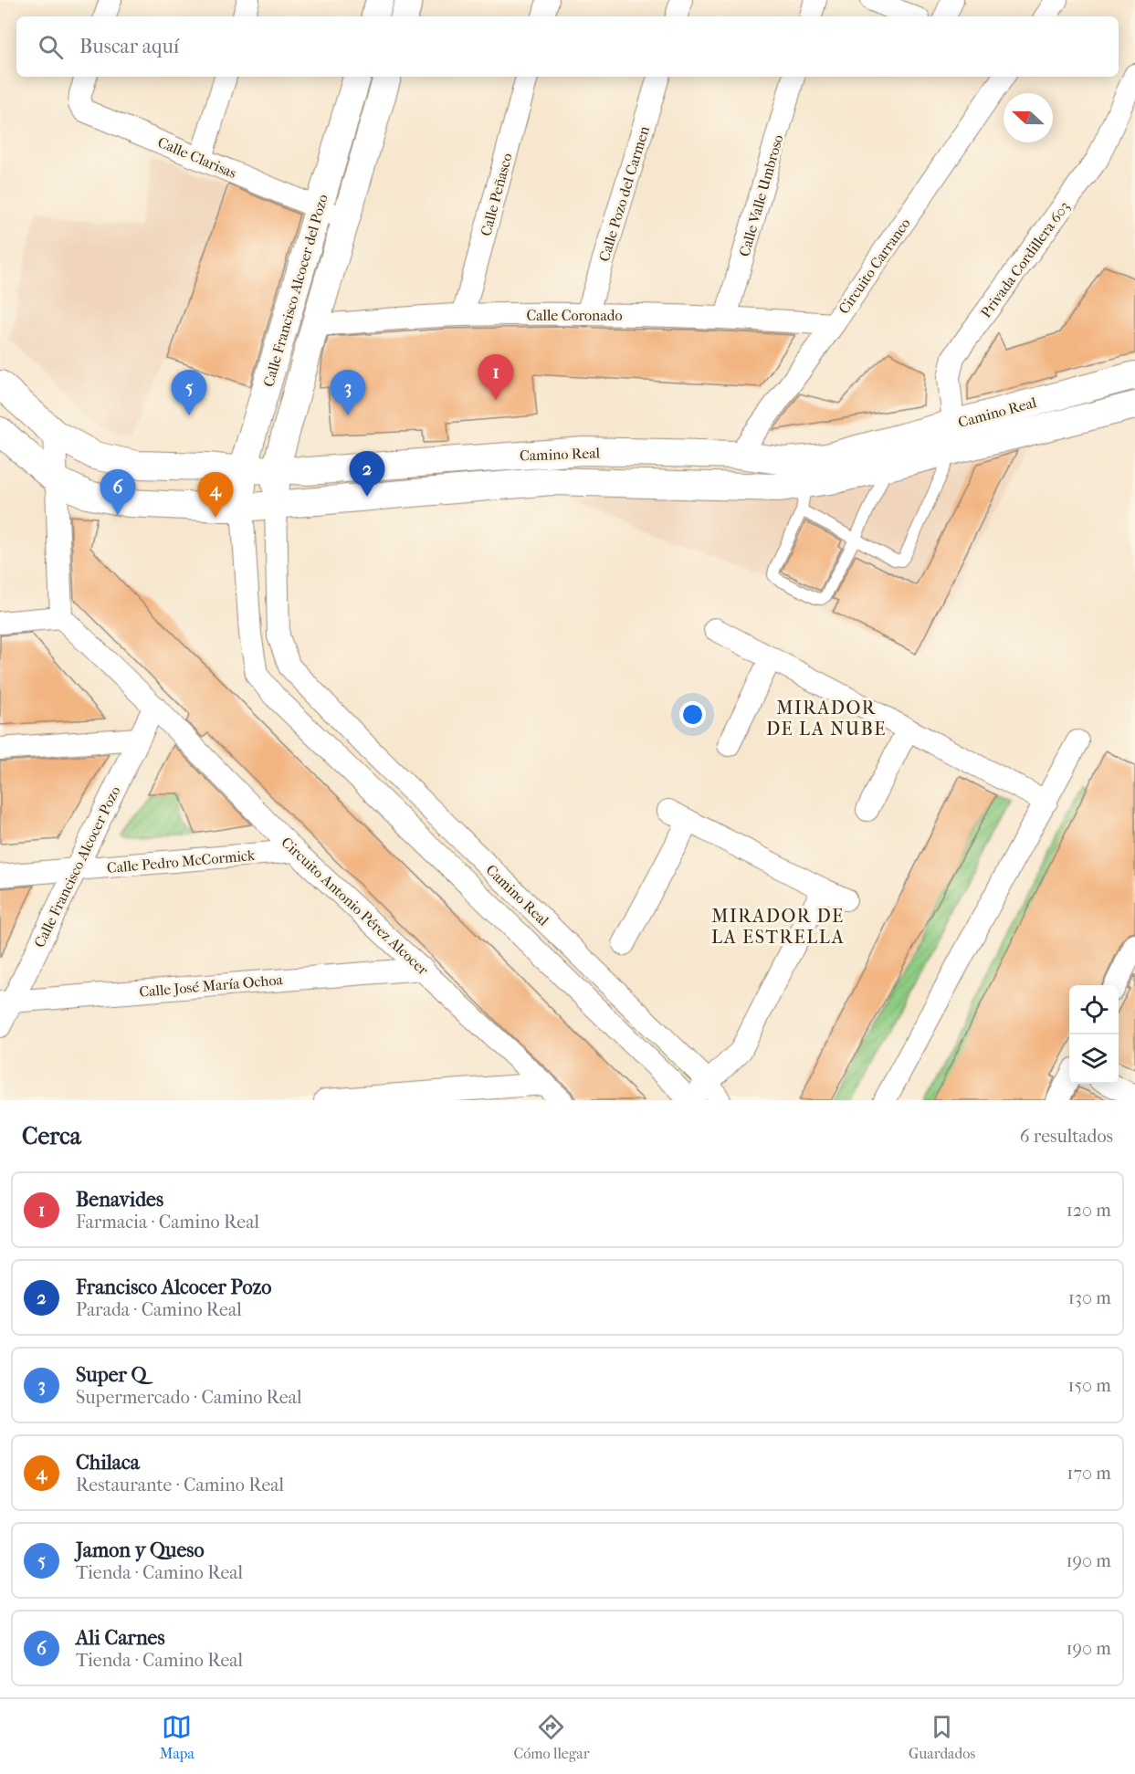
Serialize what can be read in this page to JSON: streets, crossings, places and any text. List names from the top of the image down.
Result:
{
  "streets": {
    "street": [
      "Calle Clarisas",
      "Calle Pozo del Carmen",
      "Calle Peñasco",
      "Calle Valle Umbroso",
      "Privada Cordillera 603",
      "Circuito Carranco",
      "Calle Francisco Alcocer del Pozo",
      "Calle Coronado",
      "Camino Real",
      "Calle Pedro McCormick",
      "Calle Francisco Alcocer Pozo",
      "Circuito Antonio Pérez Alcocer",
      "Calle José María Ochoa"
    ]
  },
  "crossings": [
    ["Calle Clarisas", "Calle Francisco Alcocer del Pozo"],
    ["Calle Pozo del Carmen", "Calle Coronado"],
    ["Calle Peñasco", "Calle Coronado"],
    ["Calle Valle Umbroso", "Calle Coronado"],
    ["Privada Cordillera 603", "Camino Real"],
    ["Circuito Carranco", "Calle Coronado"],
    ["Circuito Carranco", "Camino Real"],
    ["Calle Francisco Alcocer del Pozo", "Calle Coronado"],
    ["Calle Francisco Alcocer del Pozo", "Camino Real"],
    ["Calle Pedro McCormick", "Calle Francisco Alcocer Pozo"],
    ["Calle Pedro McCormick", "Circuito Antonio Pérez Alcocer"],
    ["Calle Francisco Alcocer Pozo", "Circuito Antonio Pérez Alcocer"],
    ["Calle Francisco Alcocer Pozo", "Calle José María Ochoa"],
    ["Circuito Antonio Pérez Alcocer", "Calle José María Ochoa"]
  ],
  "districts": ["MIRADOR DE LA NUBE", "MIRADOR DE LA ESTRELLA"],
  "north": "left",
  "page": {
    "search": "Buscar aquí",
    "pins": [
      "1",
      "3",
      "5",
      "2",
      "6",
      "4"
    ],
    "heading": ["Cerca", "6 resultados"],
    "list": [
      {
        "mark": "1",
        "name": "Benavides",
        "note": "Farmacia · Camino Real",
        "value": "120 m"
      },
      {
        "mark": "2",
        "name": "Francisco Alcocer Pozo",
        "note": "Parada · Camino Real",
        "value": "130 m"
      },
      {
        "mark": "3",
        "name": "Super Q",
        "note": "Supermercado · Camino Real",
        "value": "150 m"
      },
      {
        "mark": "4",
        "name": "Chilaca",
        "note": "Restaurante · Camino Real",
        "value": "170 m"
      },
      {
        "mark": "5",
        "name": "Jamon y Queso",
        "note": "Tienda · Camino Real",
        "value": "190 m"
      },
      {
        "mark": "6",
        "name": "Ali Carnes",
        "note": "Tienda · Camino Real",
        "value": "190 m"
      }
    ],
    "nav": ["Mapa", "Cómo llegar", "Guardados"]
  }
}
